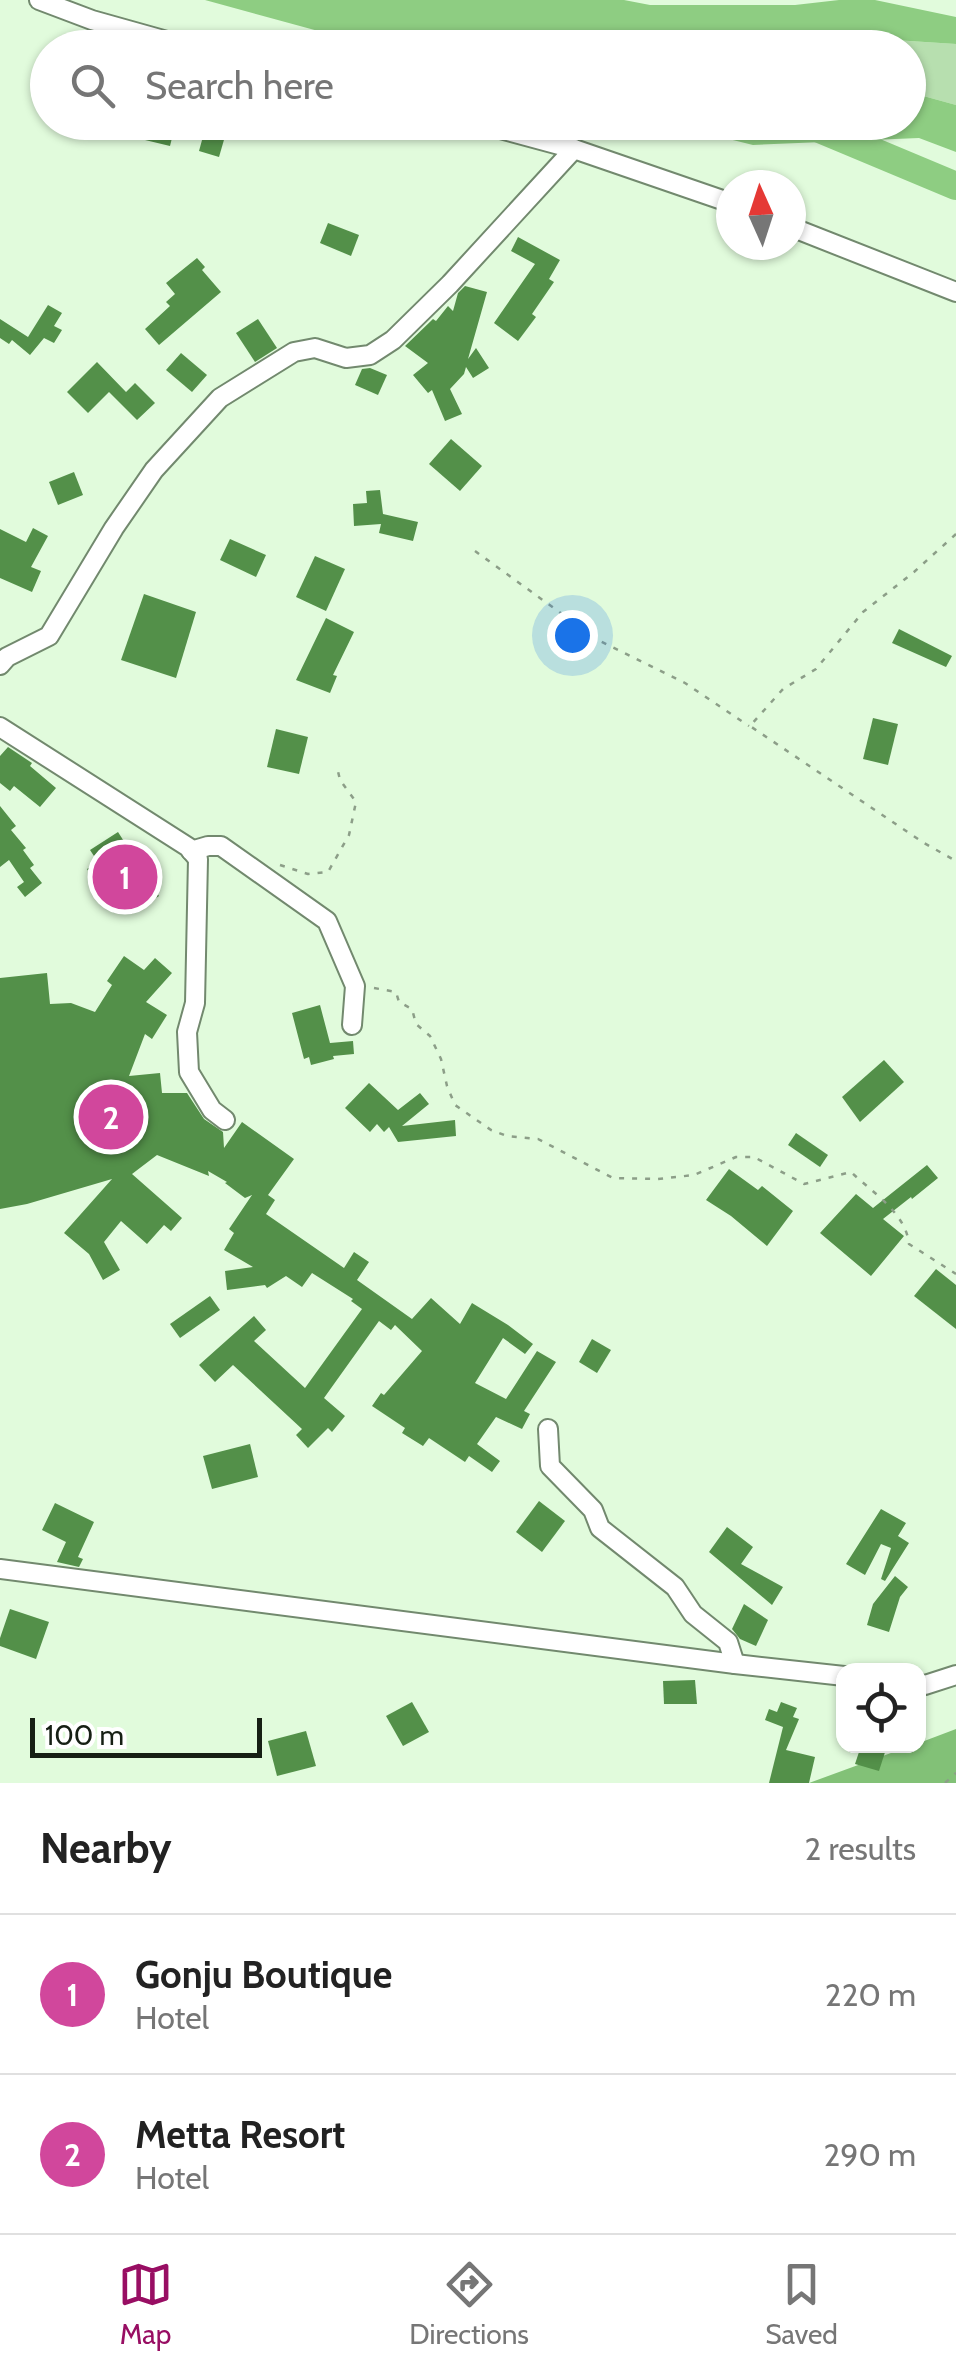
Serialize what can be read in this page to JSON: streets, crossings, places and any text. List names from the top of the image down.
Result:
{
  "scale_bar": "100 m",
  "north": "top",
  "page": {
    "search": "Search here",
    "pins": ["1", "2"],
    "scale": "100 m",
    "heading": ["Nearby", "2 results"],
    "list": [
      {
        "mark": "1",
        "name": "Gonju Boutique",
        "note": "Hotel",
        "value": "220 m"
      },
      {
        "mark": "2",
        "name": "Metta Resort",
        "note": "Hotel",
        "value": "290 m"
      }
    ],
    "nav": ["Map", "Directions", "Saved"]
  }
}
